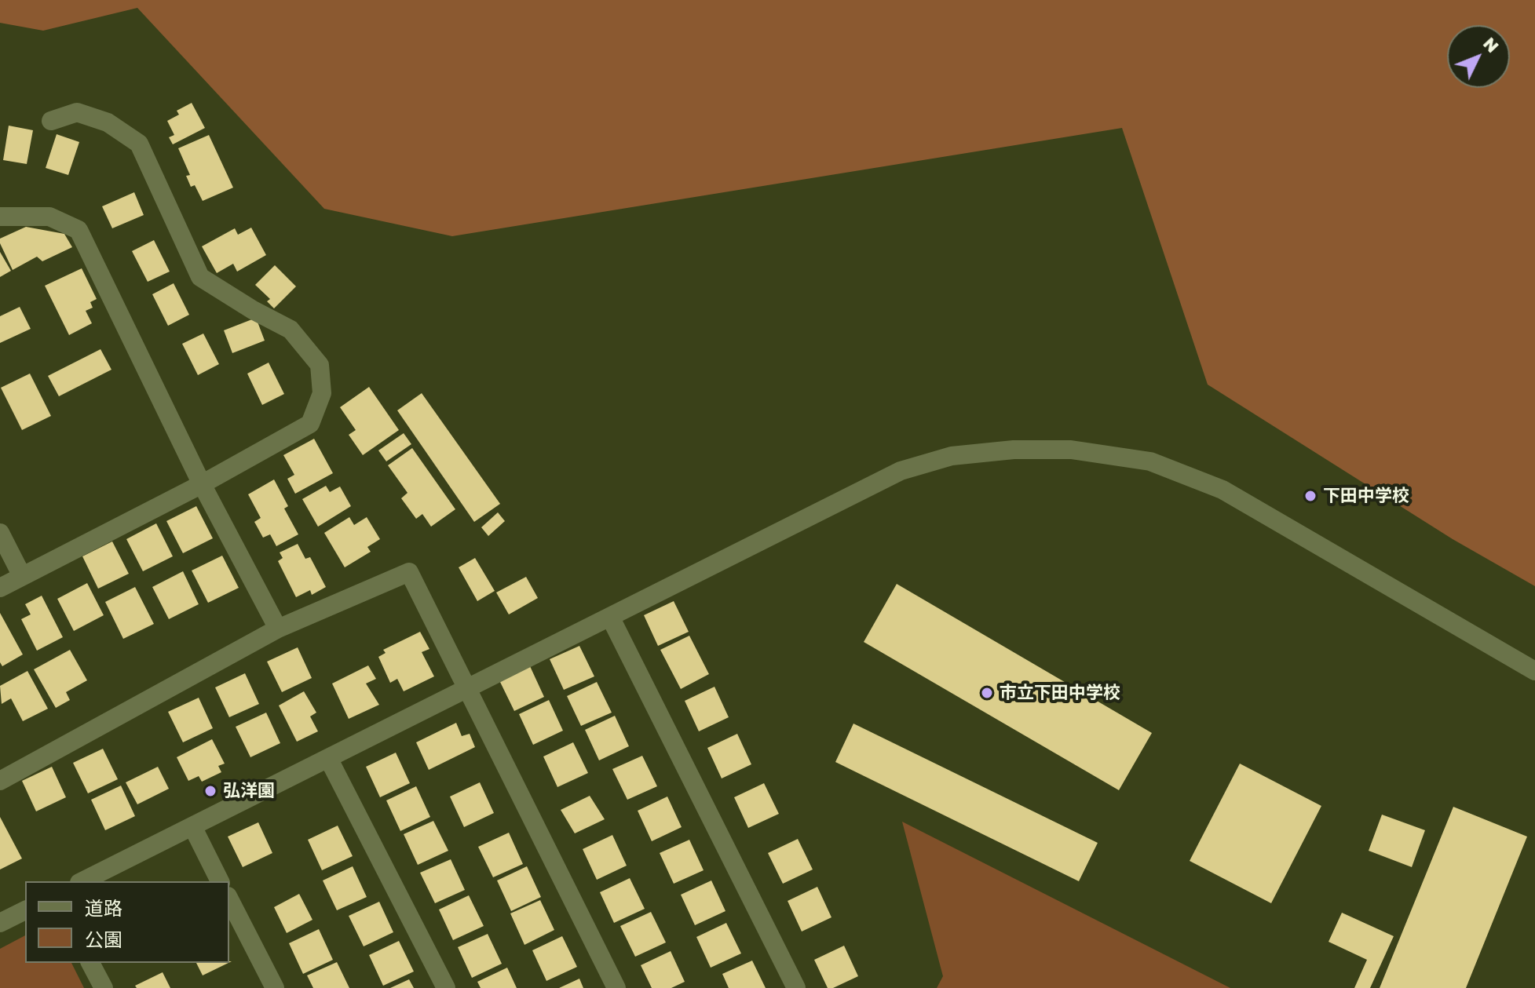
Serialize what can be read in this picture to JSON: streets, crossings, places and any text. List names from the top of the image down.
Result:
{
  "places": ["下田中学校", "市立下田中学校", "弘洋園"],
  "legend": ["道路", "公園"],
  "north": "top right"
}
